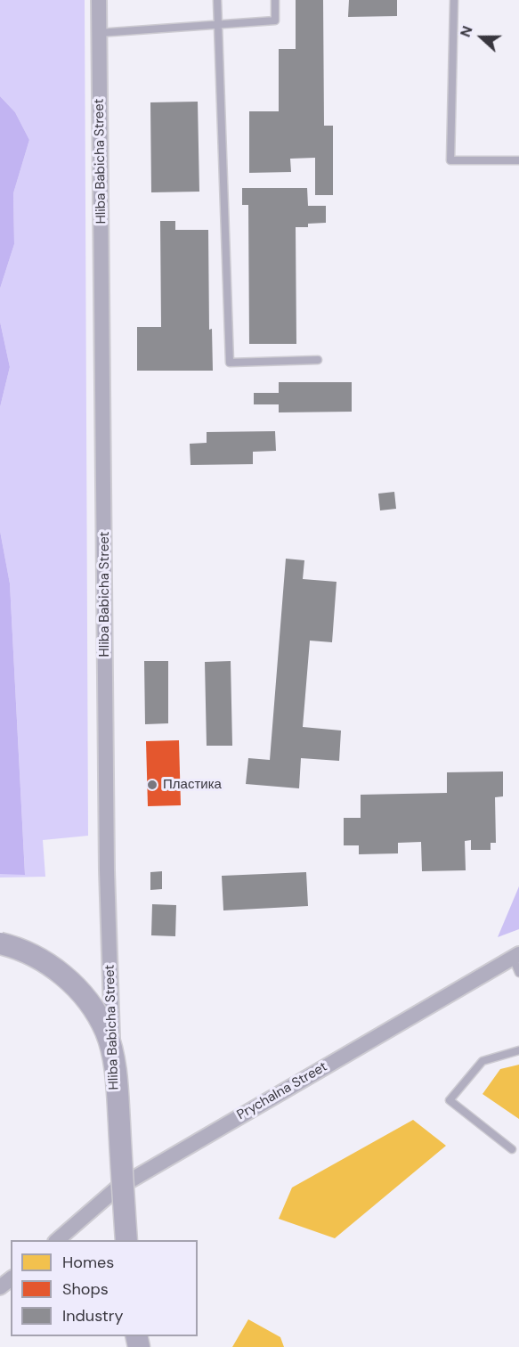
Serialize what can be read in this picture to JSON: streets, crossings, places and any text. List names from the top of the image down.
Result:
{
  "streets": {
    "street": ["Hliba Babicha Street", "Prychalna Street"]
  },
  "crossings": [
    ["Hliba Babicha Street", "Prychalna Street"]
  ],
  "places": ["Пластика"],
  "legend": ["Homes", "Shops", "Industry"],
  "north": "left"
}
